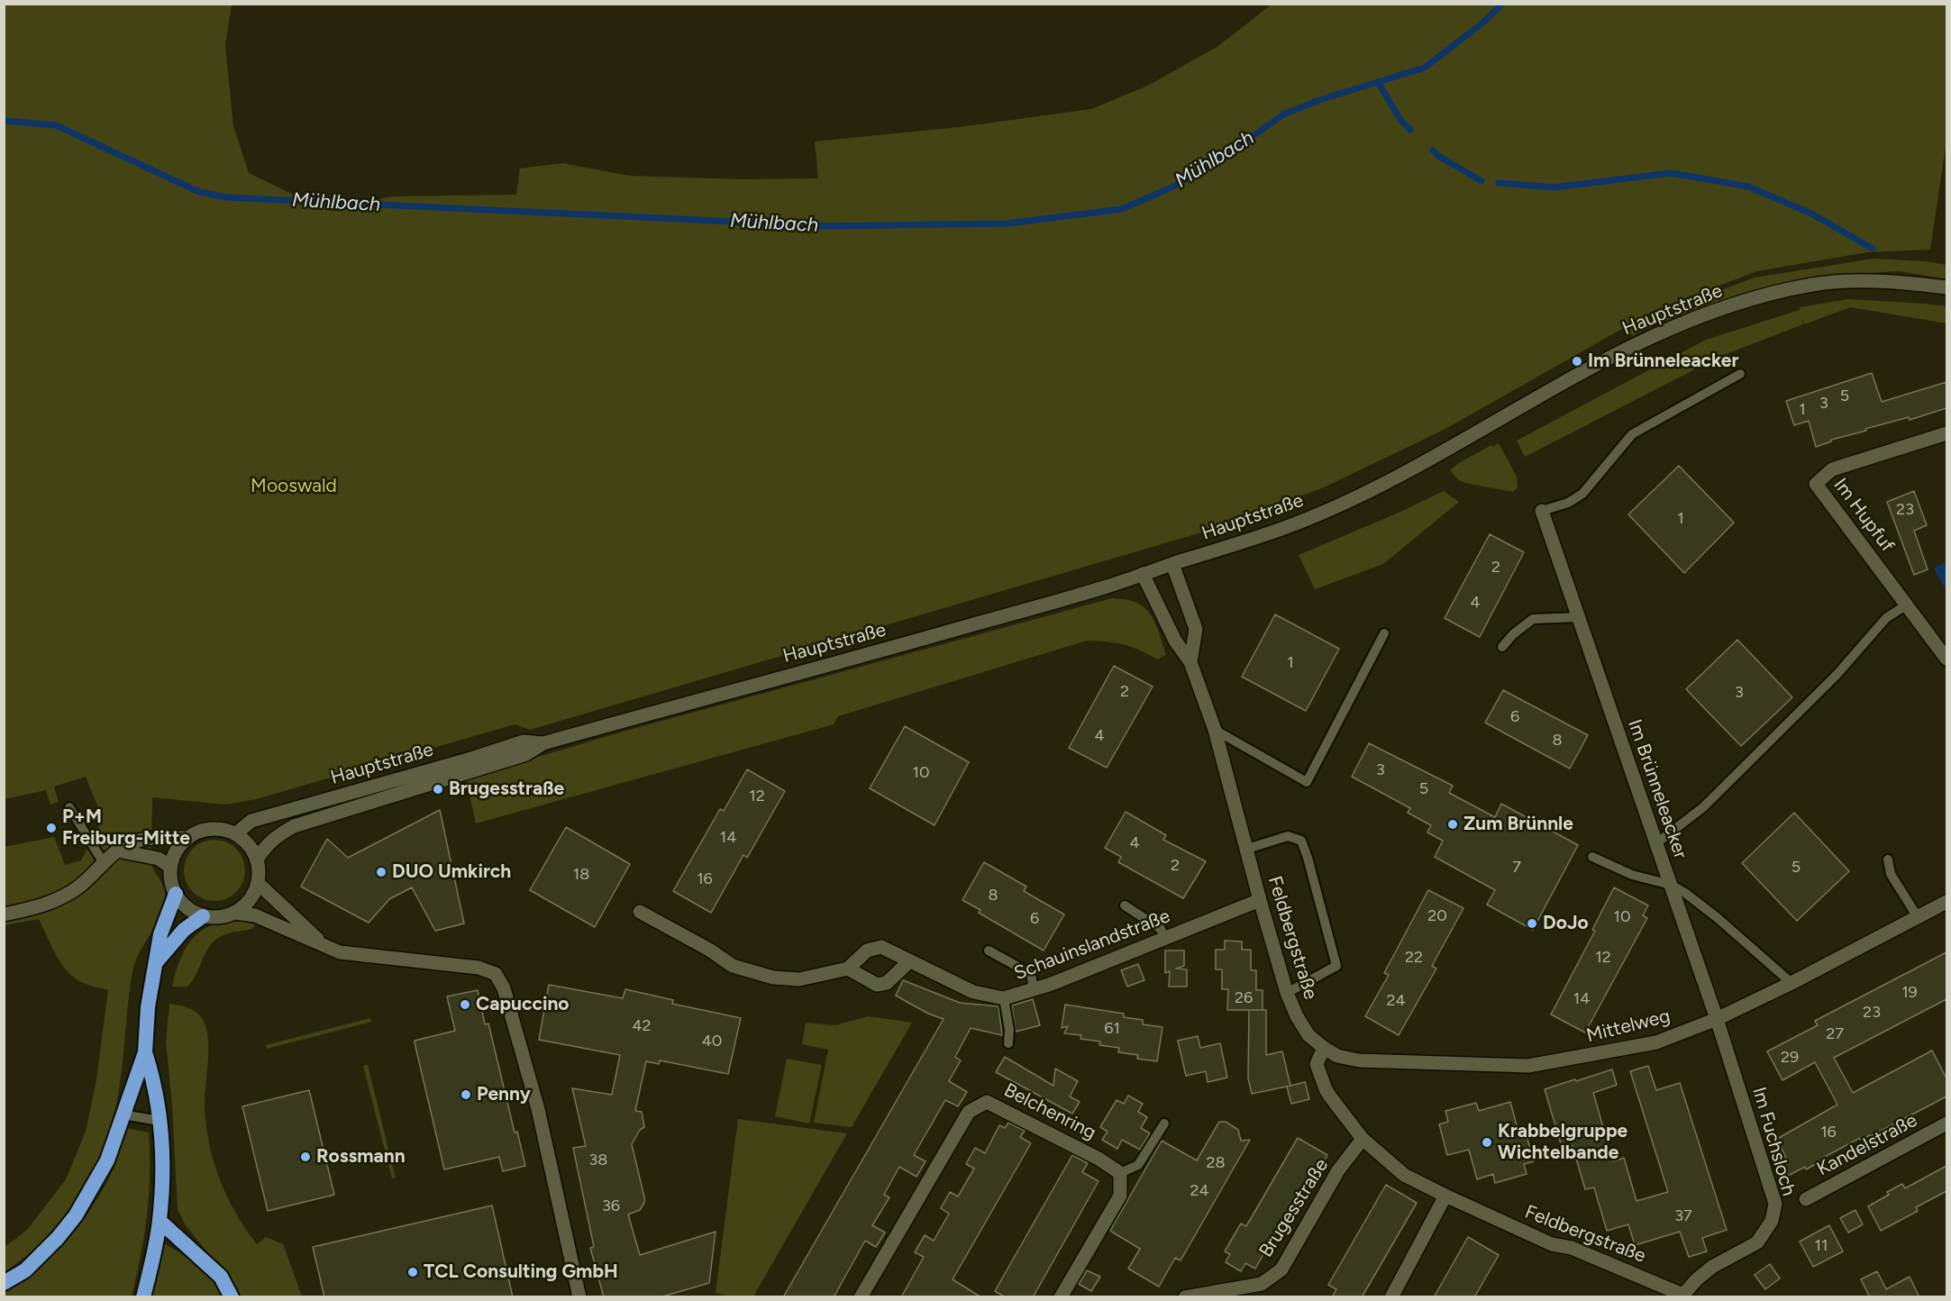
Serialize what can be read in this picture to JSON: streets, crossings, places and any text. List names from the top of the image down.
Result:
{
  "streets": {
    "street": [
      "Hauptstraße",
      "Im Hupfuf",
      "Im Brünneleacker",
      "Feldbergstraße",
      "Schauinslandstraße",
      "Mittelweg",
      "Belchenring",
      "Im Fuchsloch",
      "Kandelstraße",
      "Brugesstraße"
    ]
  },
  "crossings": [
    ["Hauptstraße", "Feldbergstraße"],
    ["Im Brünneleacker", "Mittelweg"],
    ["Im Brünneleacker", "Im Fuchsloch"],
    ["Feldbergstraße", "Schauinslandstraße"],
    ["Feldbergstraße", "Mittelweg"],
    ["Feldbergstraße", "Im Fuchsloch"],
    ["Feldbergstraße", "Brugesstraße"],
    ["Mittelweg", "Im Fuchsloch"]
  ],
  "water": ["Mühlbach"],
  "parks": ["Mooswald"],
  "places": [
    "Im Brünneleacker",
    "Brugesstraße",
    "Zum Brünnle",
    "P+M Freiburg-Mitte",
    "DUO Umkirch",
    "DoJo",
    "Capuccino",
    "Penny",
    "Krabbelgruppe Wichtelbande",
    "Rossmann",
    "TCL Consulting GmbH"
  ],
  "house_numbers": [
    "5",
    "3",
    "1",
    "23",
    "1",
    "2",
    "4",
    "1",
    "2",
    "3",
    "6",
    "4",
    "8",
    "3",
    "10",
    "5",
    "12",
    "14",
    "4",
    "2",
    "7",
    "5",
    "18",
    "16",
    "8",
    "20",
    "10",
    "6",
    "22",
    "12",
    "19",
    "26",
    "14",
    "24",
    "23",
    "42",
    "61",
    "27",
    "40",
    "29",
    "16",
    "38",
    "28",
    "24",
    "36",
    "37",
    "11"
  ]
}
